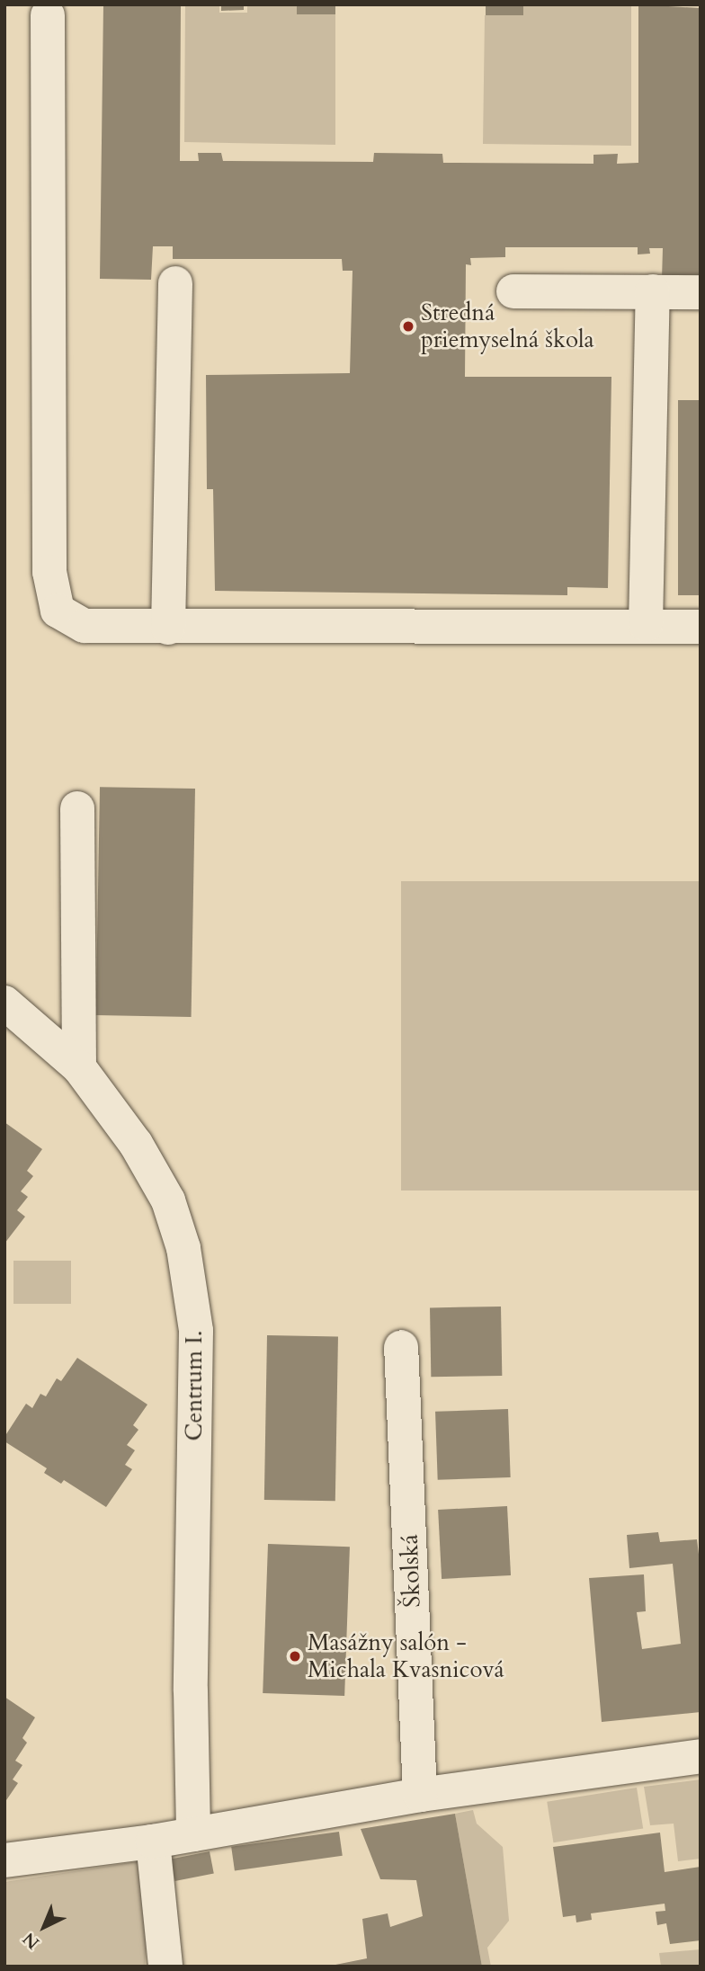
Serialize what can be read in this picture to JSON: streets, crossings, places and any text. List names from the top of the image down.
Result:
{
  "streets": {
    "street": ["Centrum I.", "Školská"]
  },
  "places": ["Stredná priemyselná škola", "Masážny salón - Michala Kvasnicová"],
  "north": "bottom left"
}
